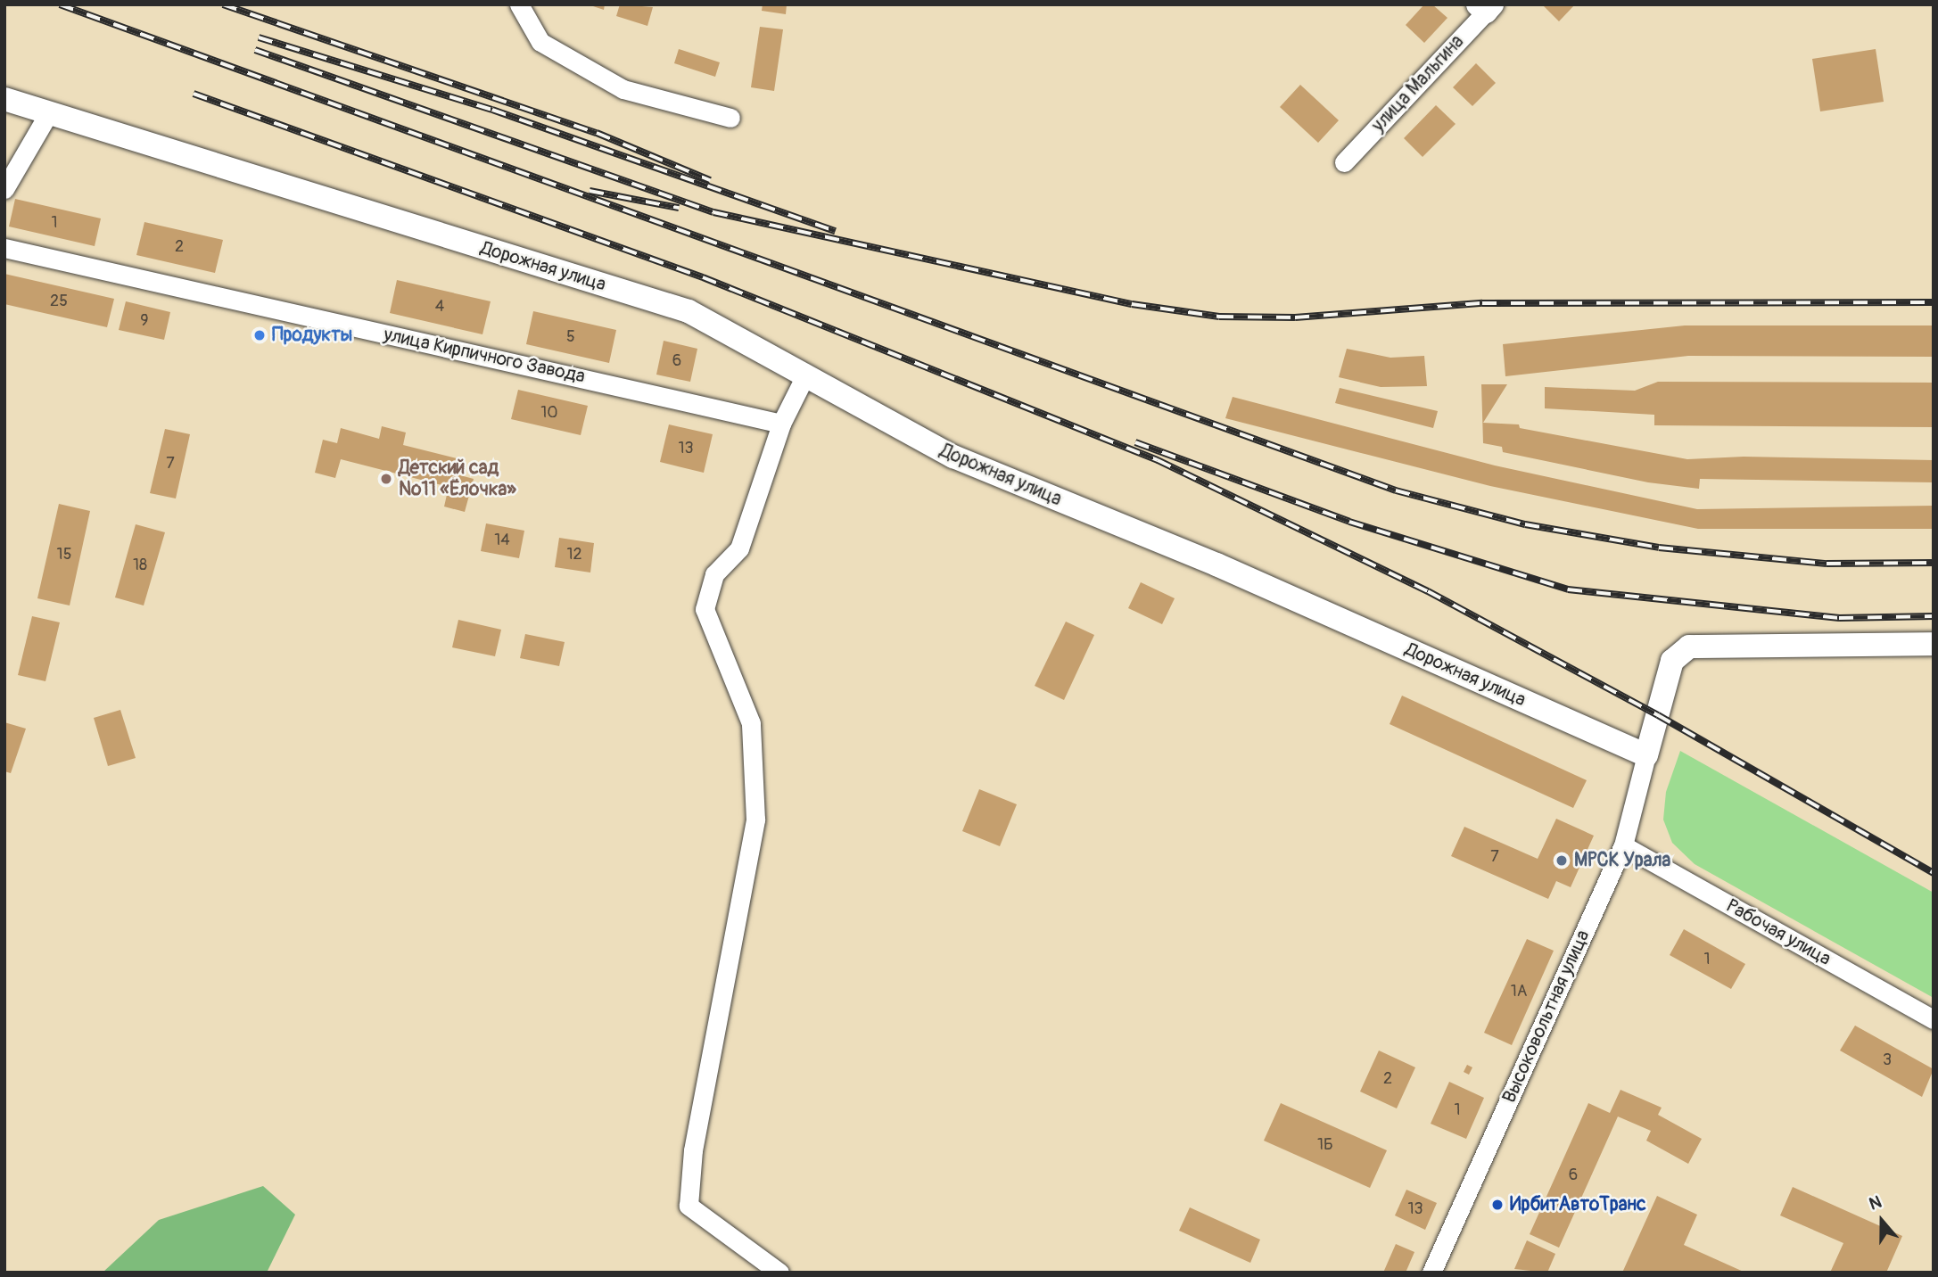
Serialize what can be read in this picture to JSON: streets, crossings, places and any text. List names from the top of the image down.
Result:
{
  "streets": {
    "street": [
      "улица Мальгина",
      "Дорожная улица",
      "улица Кирпичного Завода",
      "Рабочая улица",
      "Высоковольтная улица"
    ]
  },
  "crossings": [
    ["Дорожная улица", "Высоковольтная улица"],
    ["Рабочая улица", "Высоковольтная улица"]
  ],
  "places": [
    "Продукты",
    "Детский сад №11 «Ёлочка»",
    "МРСК Урала",
    "ИрбитАвтоТранс"
  ],
  "house_numbers": [
    "1",
    "2",
    "25",
    "4",
    "9",
    "5",
    "6",
    "10",
    "13",
    "7",
    "14",
    "15",
    "12",
    "18",
    "7",
    "1",
    "1А",
    "3",
    "2",
    "1",
    "1Б",
    "6",
    "13"
  ],
  "north": "top"
}
